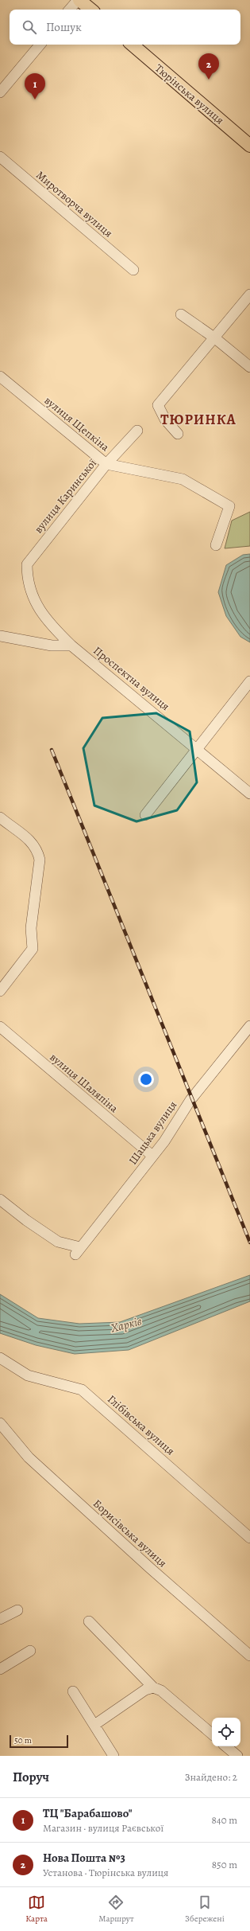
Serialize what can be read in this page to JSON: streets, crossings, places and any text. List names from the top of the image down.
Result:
{
  "streets": {
    "main road": ["Тюрінська вулиця"],
    "street": [
      "Миротворча вулиця",
      "вулиця Щепкіна",
      "вулиця Каринської",
      "Проспектна вулиця",
      "вулиця Шаляпіна",
      "Шацька вулиця",
      "Глібівська вулиця",
      "Борисівська вулиця"
    ]
  },
  "crossings": [
    ["вулиця Щепкіна", "вулиця Каринської"],
    ["вулиця Каринської", "Проспектна вулиця"],
    ["вулиця Шаляпіна", "Шацька вулиця"]
  ],
  "districts": ["ТЮРИНКА"],
  "water": ["Харків"],
  "scale_bar": "50 m",
  "page": {
    "search": "Пошук",
    "pins": ["2", "1"],
    "scale": "50 m",
    "heading": ["Поруч", "Знайдено: 2"],
    "list": [
      {
        "mark": "1",
        "name": "ТЦ \"Барабашово\"",
        "note": "Магазин · вулиця Раєвської",
        "value": "840 m"
      },
      {
        "mark": "2",
        "name": "Нова Пошта №3",
        "note": "Установа · Тюрінська вулиця",
        "value": "850 m"
      }
    ],
    "nav": ["Карта", "Маршрут", "Збережені"]
  }
}
